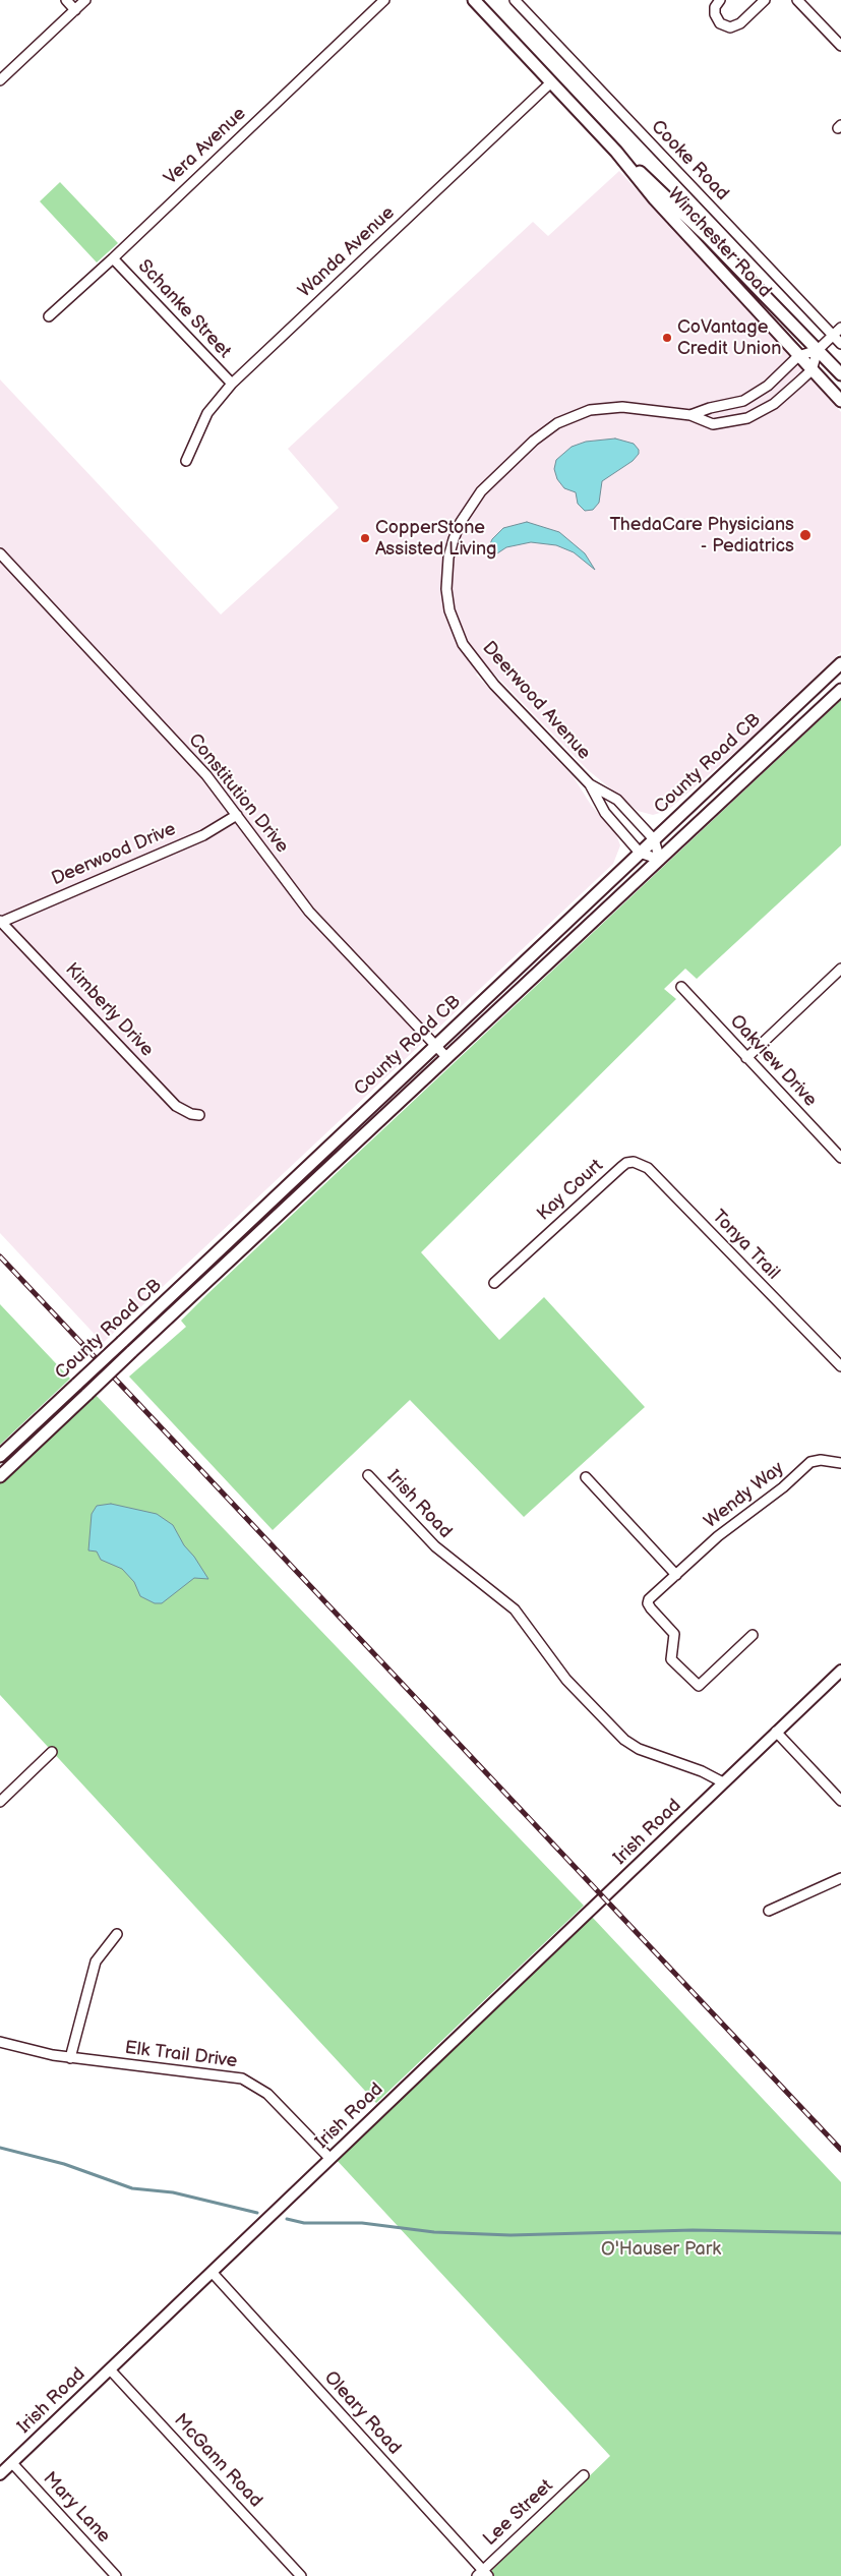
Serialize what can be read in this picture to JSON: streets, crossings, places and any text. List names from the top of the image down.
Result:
{
  "streets": {
    "main road": ["Winchester Road", "County Road CB"],
    "street": [
      "Vera Avenue",
      "Cooke Road",
      "Wanda Avenue",
      "Schanke Street",
      "Deerwood Avenue",
      "Constitution Drive",
      "Deerwood Drive",
      "Kimberly Drive",
      "Oakview Drive",
      "Kay Court",
      "Tonya Trail",
      "Wendy Way",
      "Irish Road",
      "Elk Trail Drive",
      "Oleary Road",
      "McGann Road",
      "Mary Lane",
      "Lee Street"
    ]
  },
  "crossings": [
    ["Vera Avenue", "Schanke Street"],
    ["Winchester Road", "Wanda Avenue"],
    ["Winchester Road", "Deerwood Avenue"],
    ["Wanda Avenue", "Schanke Street"],
    ["Deerwood Avenue", "County Road CB"],
    ["County Road CB", "Constitution Drive"],
    ["Constitution Drive", "Deerwood Drive"],
    ["Deerwood Drive", "Kimberly Drive"],
    ["Kay Court", "Tonya Trail"],
    ["Irish Road", "Elk Trail Drive"],
    ["Irish Road", "Oleary Road"],
    ["Irish Road", "McGann Road"],
    ["Irish Road", "Mary Lane"],
    ["Oleary Road", "Lee Street"]
  ],
  "parks": ["O'Hauser Park"],
  "places": ["CoVantage Credit Union", "ThedaCare Physicians - Pediatrics", "CopperStone Assisted Living"]
}
